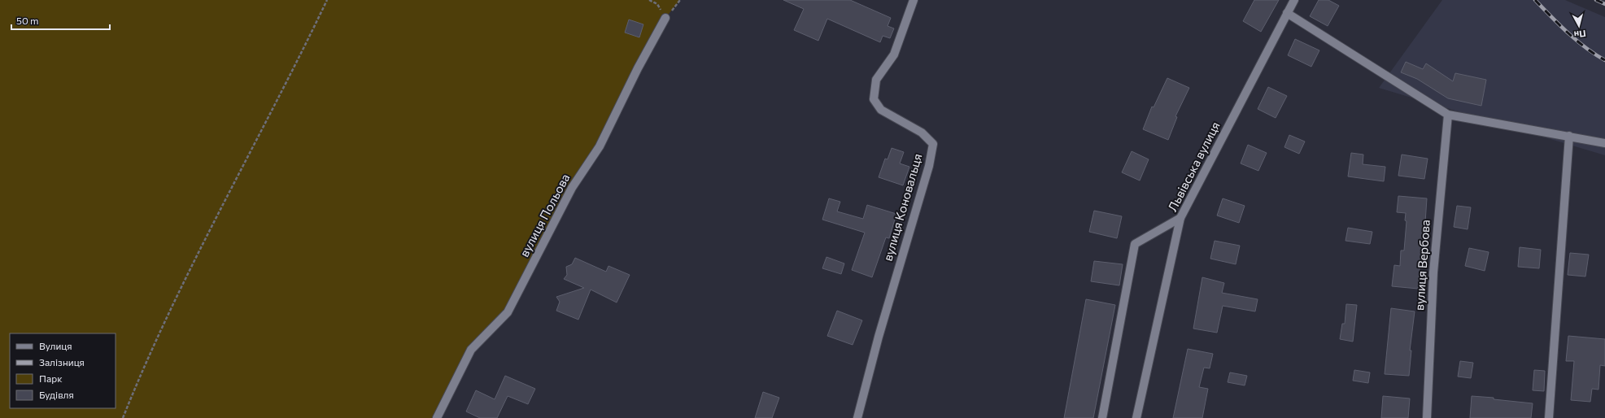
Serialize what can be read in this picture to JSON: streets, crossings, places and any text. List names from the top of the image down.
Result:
{
  "streets": {
    "street": [
      "Львівська вулиця",
      "вулиця Коновальця",
      "вулиця Польова",
      "вулиця Вербова"
    ]
  },
  "legend": [
    "Вулиця",
    "Залізниця",
    "Парк",
    "Будівля"
  ],
  "scale_bar": "50 m",
  "north": "bottom"
}
